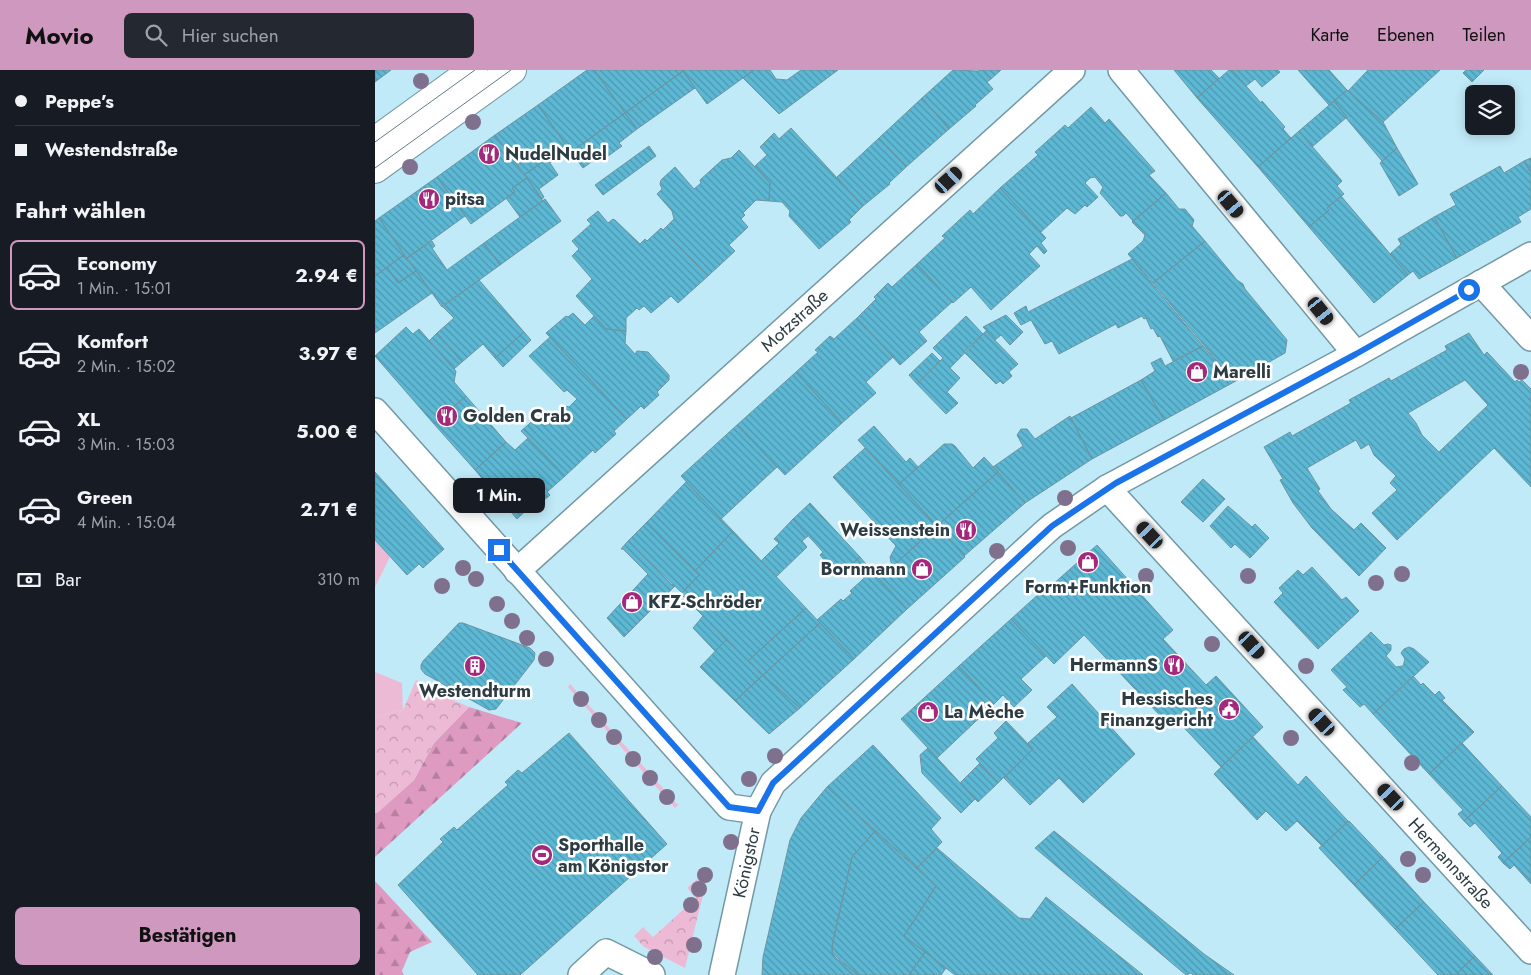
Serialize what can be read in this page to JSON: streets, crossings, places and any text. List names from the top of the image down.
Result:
{
  "streets": {
    "street": ["Motzstraße", "Königstor", "Hermannstraße"]
  },
  "crossings": [
    ["Königstor", "Hermannstraße"]
  ],
  "places": {
    "restaurant": [
      "NudelNudel",
      "pitsa",
      "Golden Crab",
      "Weissenstein",
      "HermannS"
    ],
    "shop": [
      "Marelli",
      "Form+Funktion",
      "Bornmann",
      "KFZ-Schröder",
      "La Mèche"
    ],
    "building": ["Westendturm"],
    "public building": ["Hessisches Finanzgericht"],
    "sports": ["Sporthalle am Königstor"]
  },
  "page": {
    "header": "Movio",
    "search": "Hier suchen",
    "nav": ["Karte", "Ebenen", "Teilen"],
    "banner": ["Peppe’s", "Westendstraße"],
    "heading": "Fahrt wählen",
    "list": [
      {
        "name": "Economy",
        "note": "1 Min. · 15:01",
        "value": "2.94 €"
      },
      {
        "name": "Komfort",
        "note": "2 Min. · 15:02",
        "value": "3.97 €"
      },
      {
        "name": "XL",
        "note": "3 Min. · 15:03",
        "value": "5.00 €"
      },
      {
        "name": "Green",
        "note": "4 Min. · 15:04",
        "value": "2.71 €"
      }
    ],
    "bubble": "1 Min.",
    "pay": ["Bar", "310 m"],
    "buttons": "Bestätigen"
  }
}
